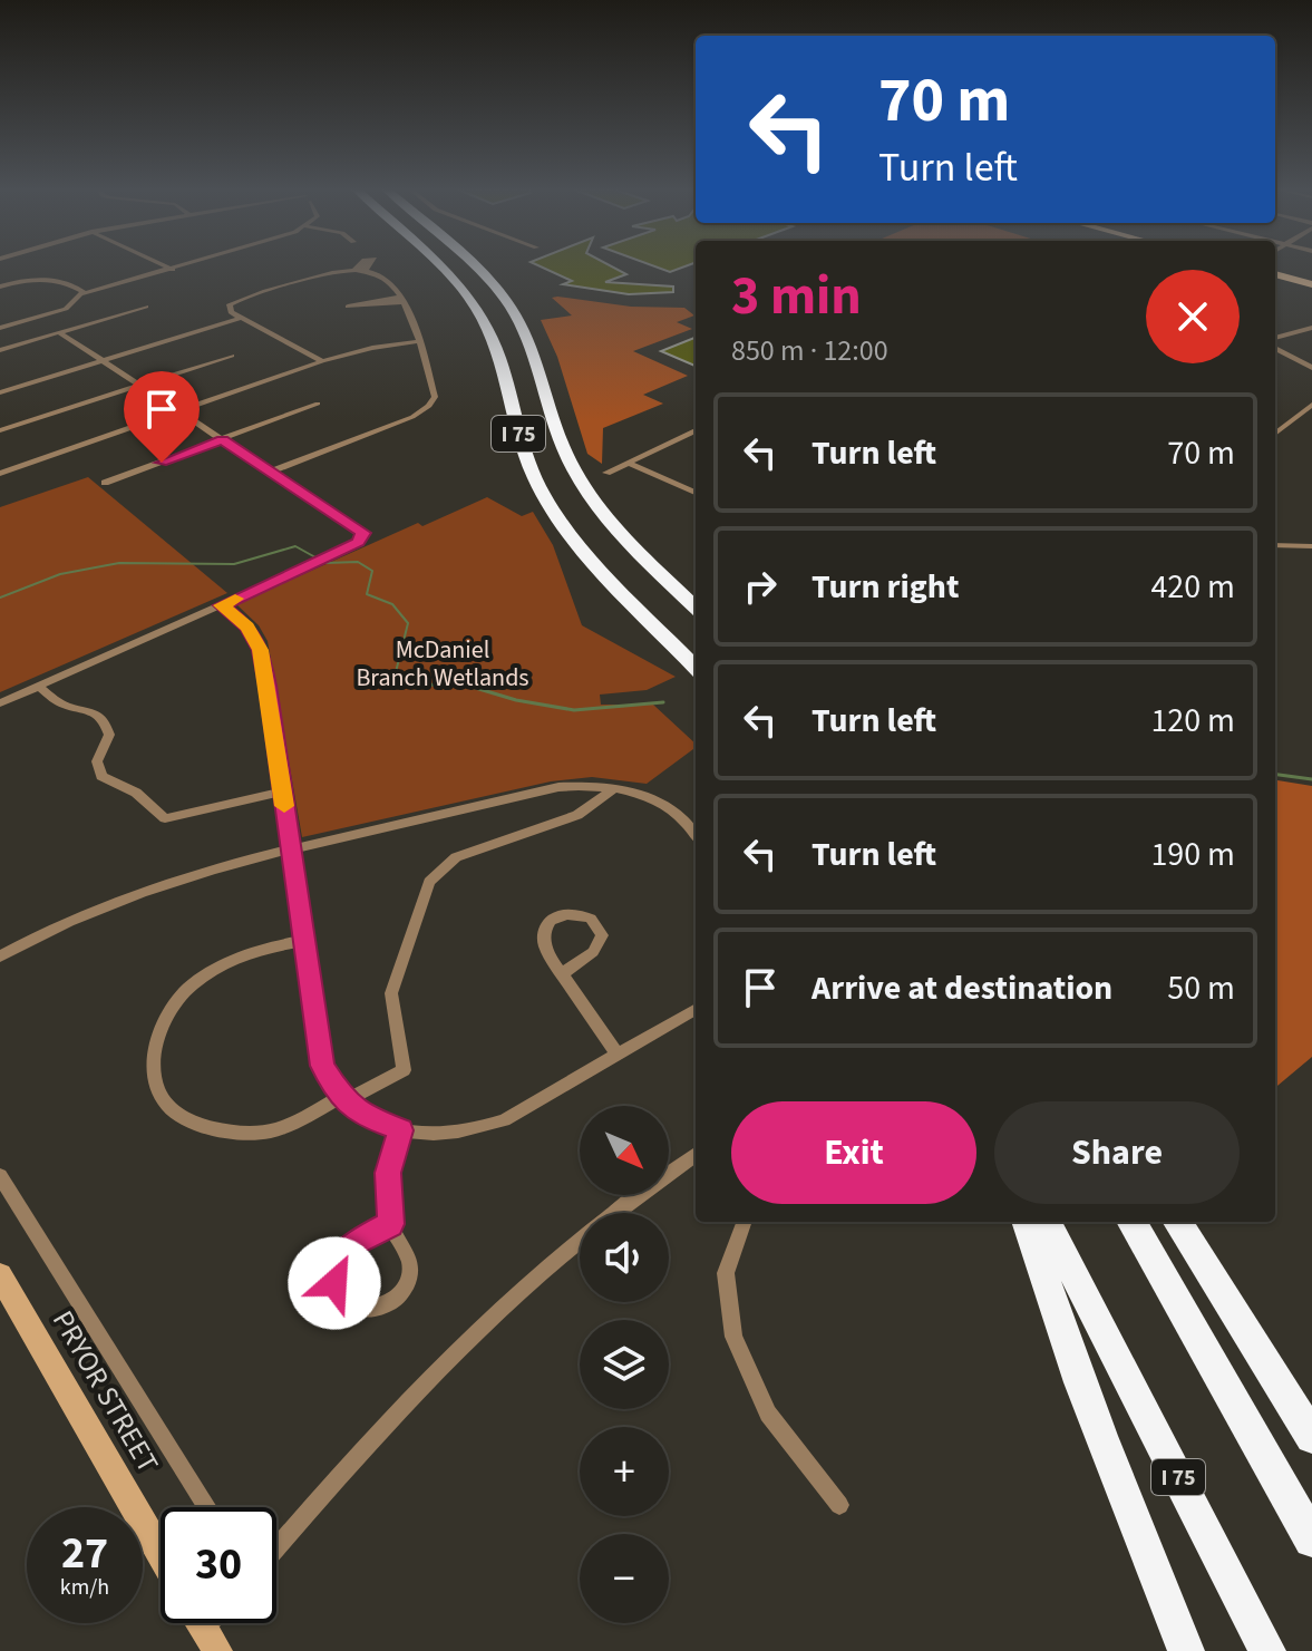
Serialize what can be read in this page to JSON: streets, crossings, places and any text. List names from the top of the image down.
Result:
{
  "streets": {
    "highway": ["I 75"],
    "main road": ["PRYOR STREET"]
  },
  "parks": ["McDaniel Branch Wetlands"],
  "north": "bottom right",
  "page": {
    "turn": ["70 m", "Turn left"],
    "heading": ["3 min", "850 m · 12:00"],
    "list": [
      {
        "name": "Turn left",
        "value": "70 m"
      },
      {
        "name": "Turn right",
        "value": "420 m"
      },
      {
        "name": "Turn left",
        "value": "120 m"
      },
      {
        "name": "Turn left",
        "value": "190 m"
      },
      {
        "name": "Arrive at destination",
        "value": "50 m"
      }
    ],
    "buttons": ["Exit", "Share"],
    "map_buttons": ["+", "−"],
    "speed": "27 km/h",
    "limit": "30"
  }
}
